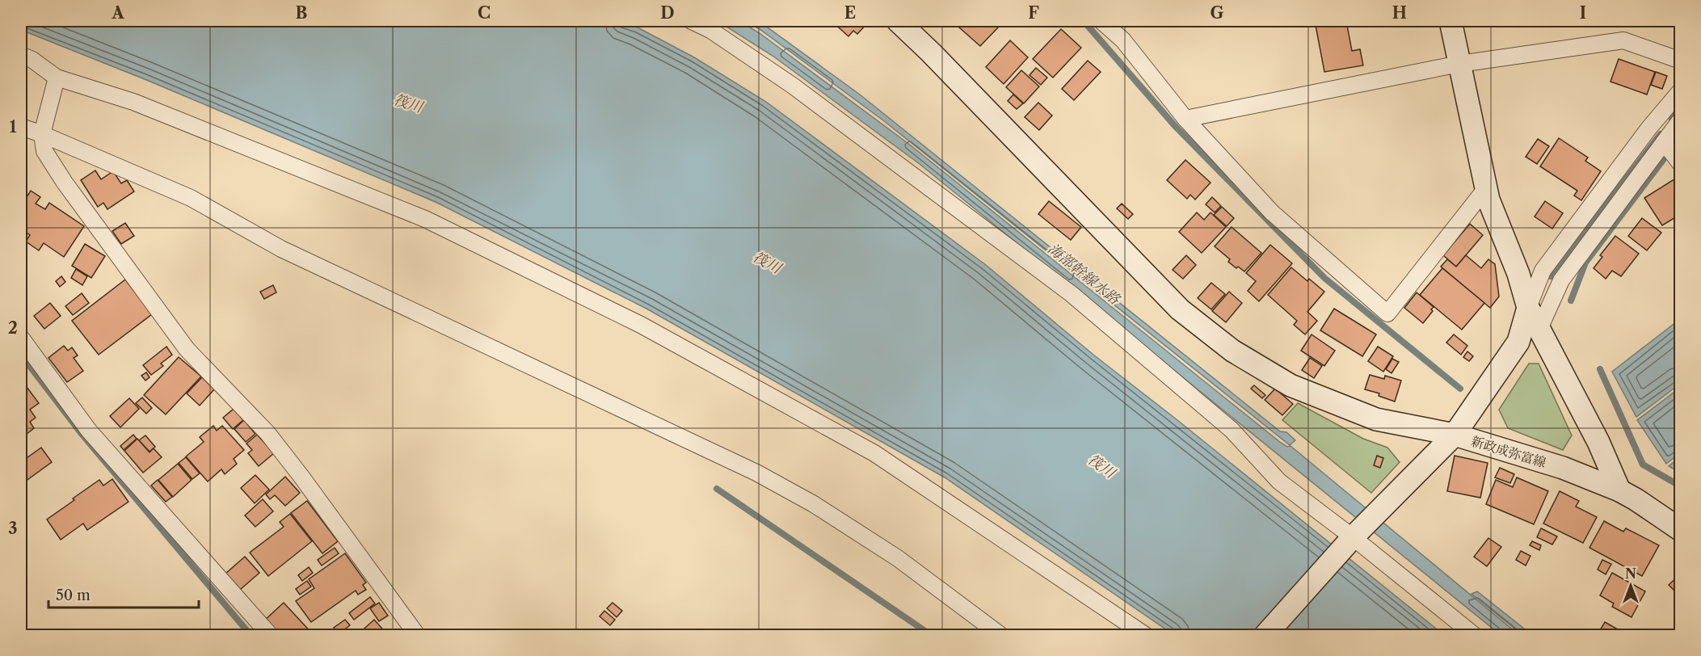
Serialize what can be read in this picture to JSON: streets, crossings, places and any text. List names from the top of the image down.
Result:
{
  "streets": {
    "street": ["新政成弥富線"]
  },
  "water": ["筏川", "海部幹線水路"],
  "scale_bar": "50 m",
  "north": "top",
  "grid": {
    "columns": [
      "A",
      "B",
      "C",
      "D",
      "E",
      "F",
      "G",
      "H",
      "I"
    ],
    "rows": ["1", "2", "3"]
  }
}
